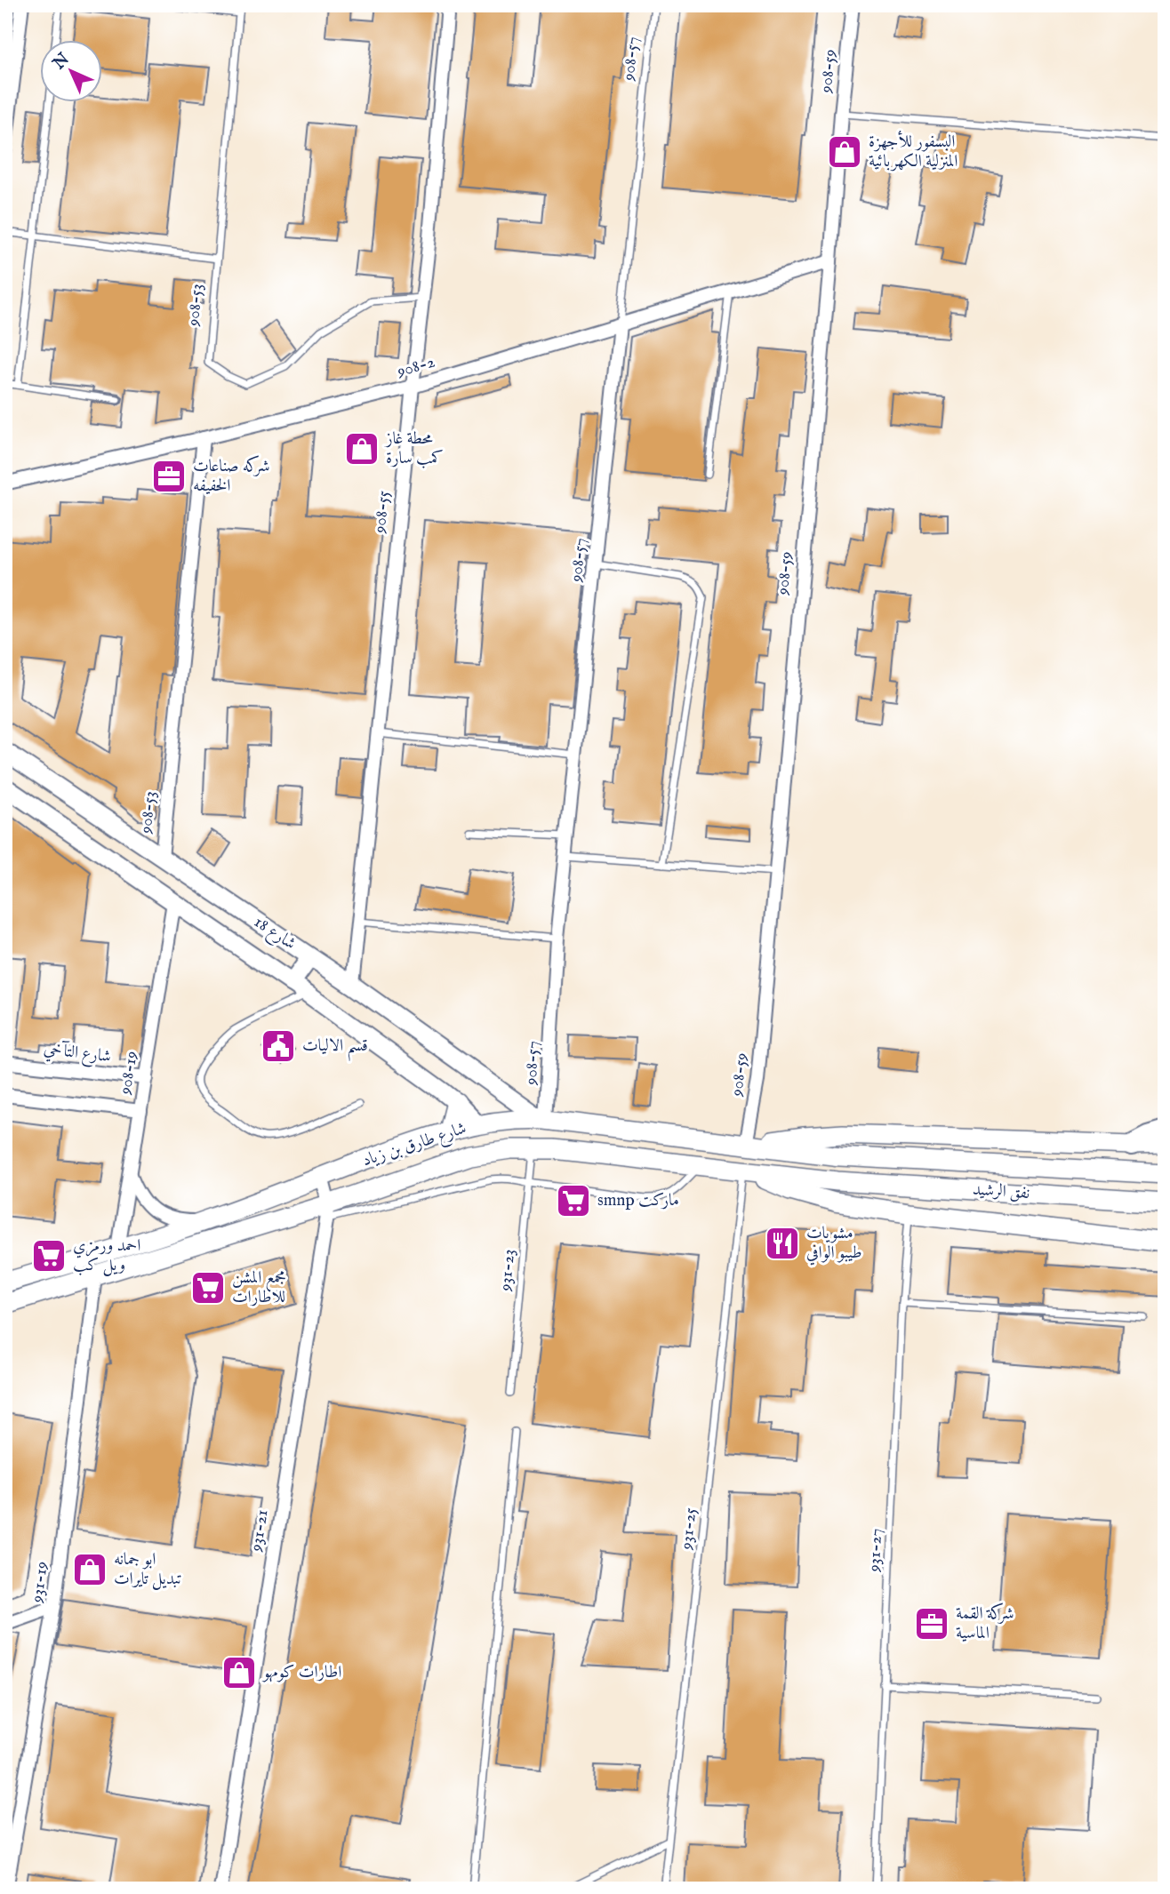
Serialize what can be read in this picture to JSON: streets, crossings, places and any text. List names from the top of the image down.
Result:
{
  "streets": {
    "main road": ["شارع طارق بن زياد", "نفق الرشيد"],
    "street": [
      "908-57",
      "908-59",
      "908-53",
      "908-2",
      "908-55",
      "شارع 18",
      "شارع التآخي",
      "908-19",
      "931-21",
      "931-19"
    ],
    "lane": ["931-23", "931-25", "931-27"]
  },
  "crossings": [
    ["908-57", "908-2"],
    ["908-57", "شارع 18"],
    ["908-57", "شارع طارق بن زياد"],
    ["908-59", "908-2"],
    ["908-59", "شارع طارق بن زياد"],
    ["908-53", "908-2"],
    ["908-53", "908-55"],
    ["908-53", "شارع 18"],
    ["908-2", "908-55"],
    ["908-55", "شارع 18"],
    ["شارع 18", "908-19"],
    ["شارع 18", "شارع طارق بن زياد"],
    ["شارع التآخي", "908-19"],
    ["908-19", "شارع طارق بن زياد"],
    ["شارع طارق بن زياد", "نفق الرشيد"],
    ["شارع طارق بن زياد", "931-23"],
    ["شارع طارق بن زياد", "931-25"],
    ["شارع طارق بن زياد", "931-21"],
    ["شارع طارق بن زياد", "931-19"]
  ],
  "places": {
    "shop": [
      "البسفور للأجهزة المنزلية الكهربائية",
      "محطة غاز كمب سارة",
      "ابو جمانه تبديل تايرات",
      "اطارات كومهو"
    ],
    "office": ["شركه صناعات الخفيفه", "شركة القمة الماسية"],
    "public building": ["قسم الاليات"],
    "supermarket": ["smnp ماركت", "احمد ورمزي ويل كب", "مجمع المشن للاطارات"],
    "restaurant": ["مشويات طيبو الوافي"]
  },
  "north": "top left"
}
